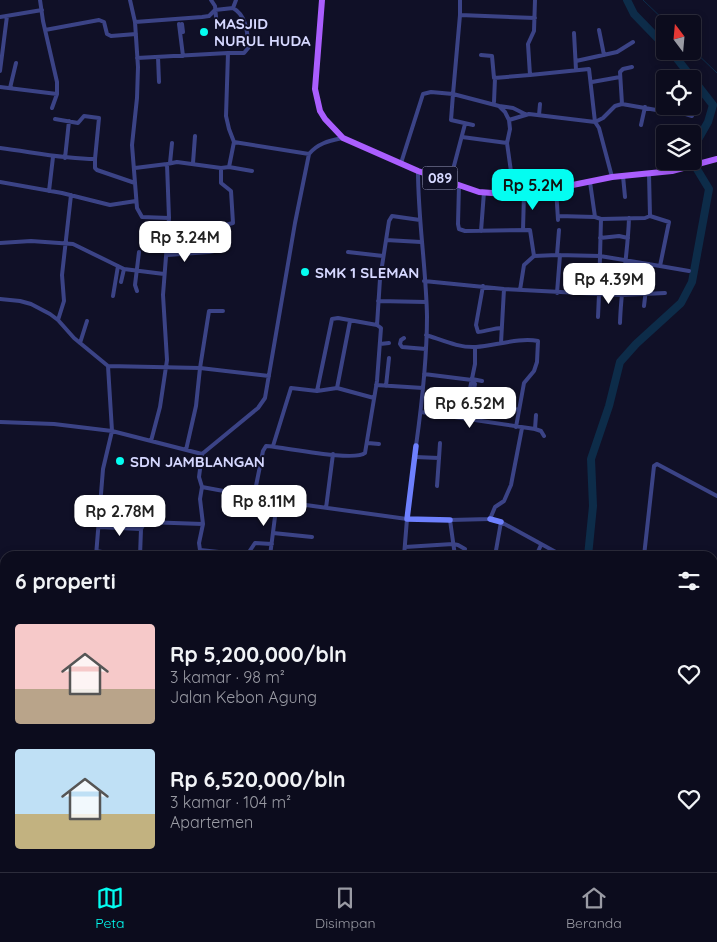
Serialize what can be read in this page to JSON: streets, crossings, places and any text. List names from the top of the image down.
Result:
{
  "streets": {
    "main road": ["089"]
  },
  "places": ["MASJID NURUL HUDA", "SMK 1 SLEMAN", "SDN JAMBLANGAN"],
  "north": "top",
  "page": {
    "price": [
      "Rp 5.2M",
      "Rp 3.24M",
      "Rp 4.39M",
      "Rp 6.52M",
      "Rp 8.11M",
      "Rp 2.78M"
    ],
    "heading": "6 properti",
    "list": [
      {
        "name": "Rp 5,200,000/bln",
        "note": "3 kamar · 98 m² · Jalan Kebon Agung"
      },
      {
        "name": "Rp 6,520,000/bln",
        "note": "3 kamar · 104 m² · Apartemen"
      }
    ],
    "tabs": ["Peta", "Disimpan", "Beranda"]
  }
}
